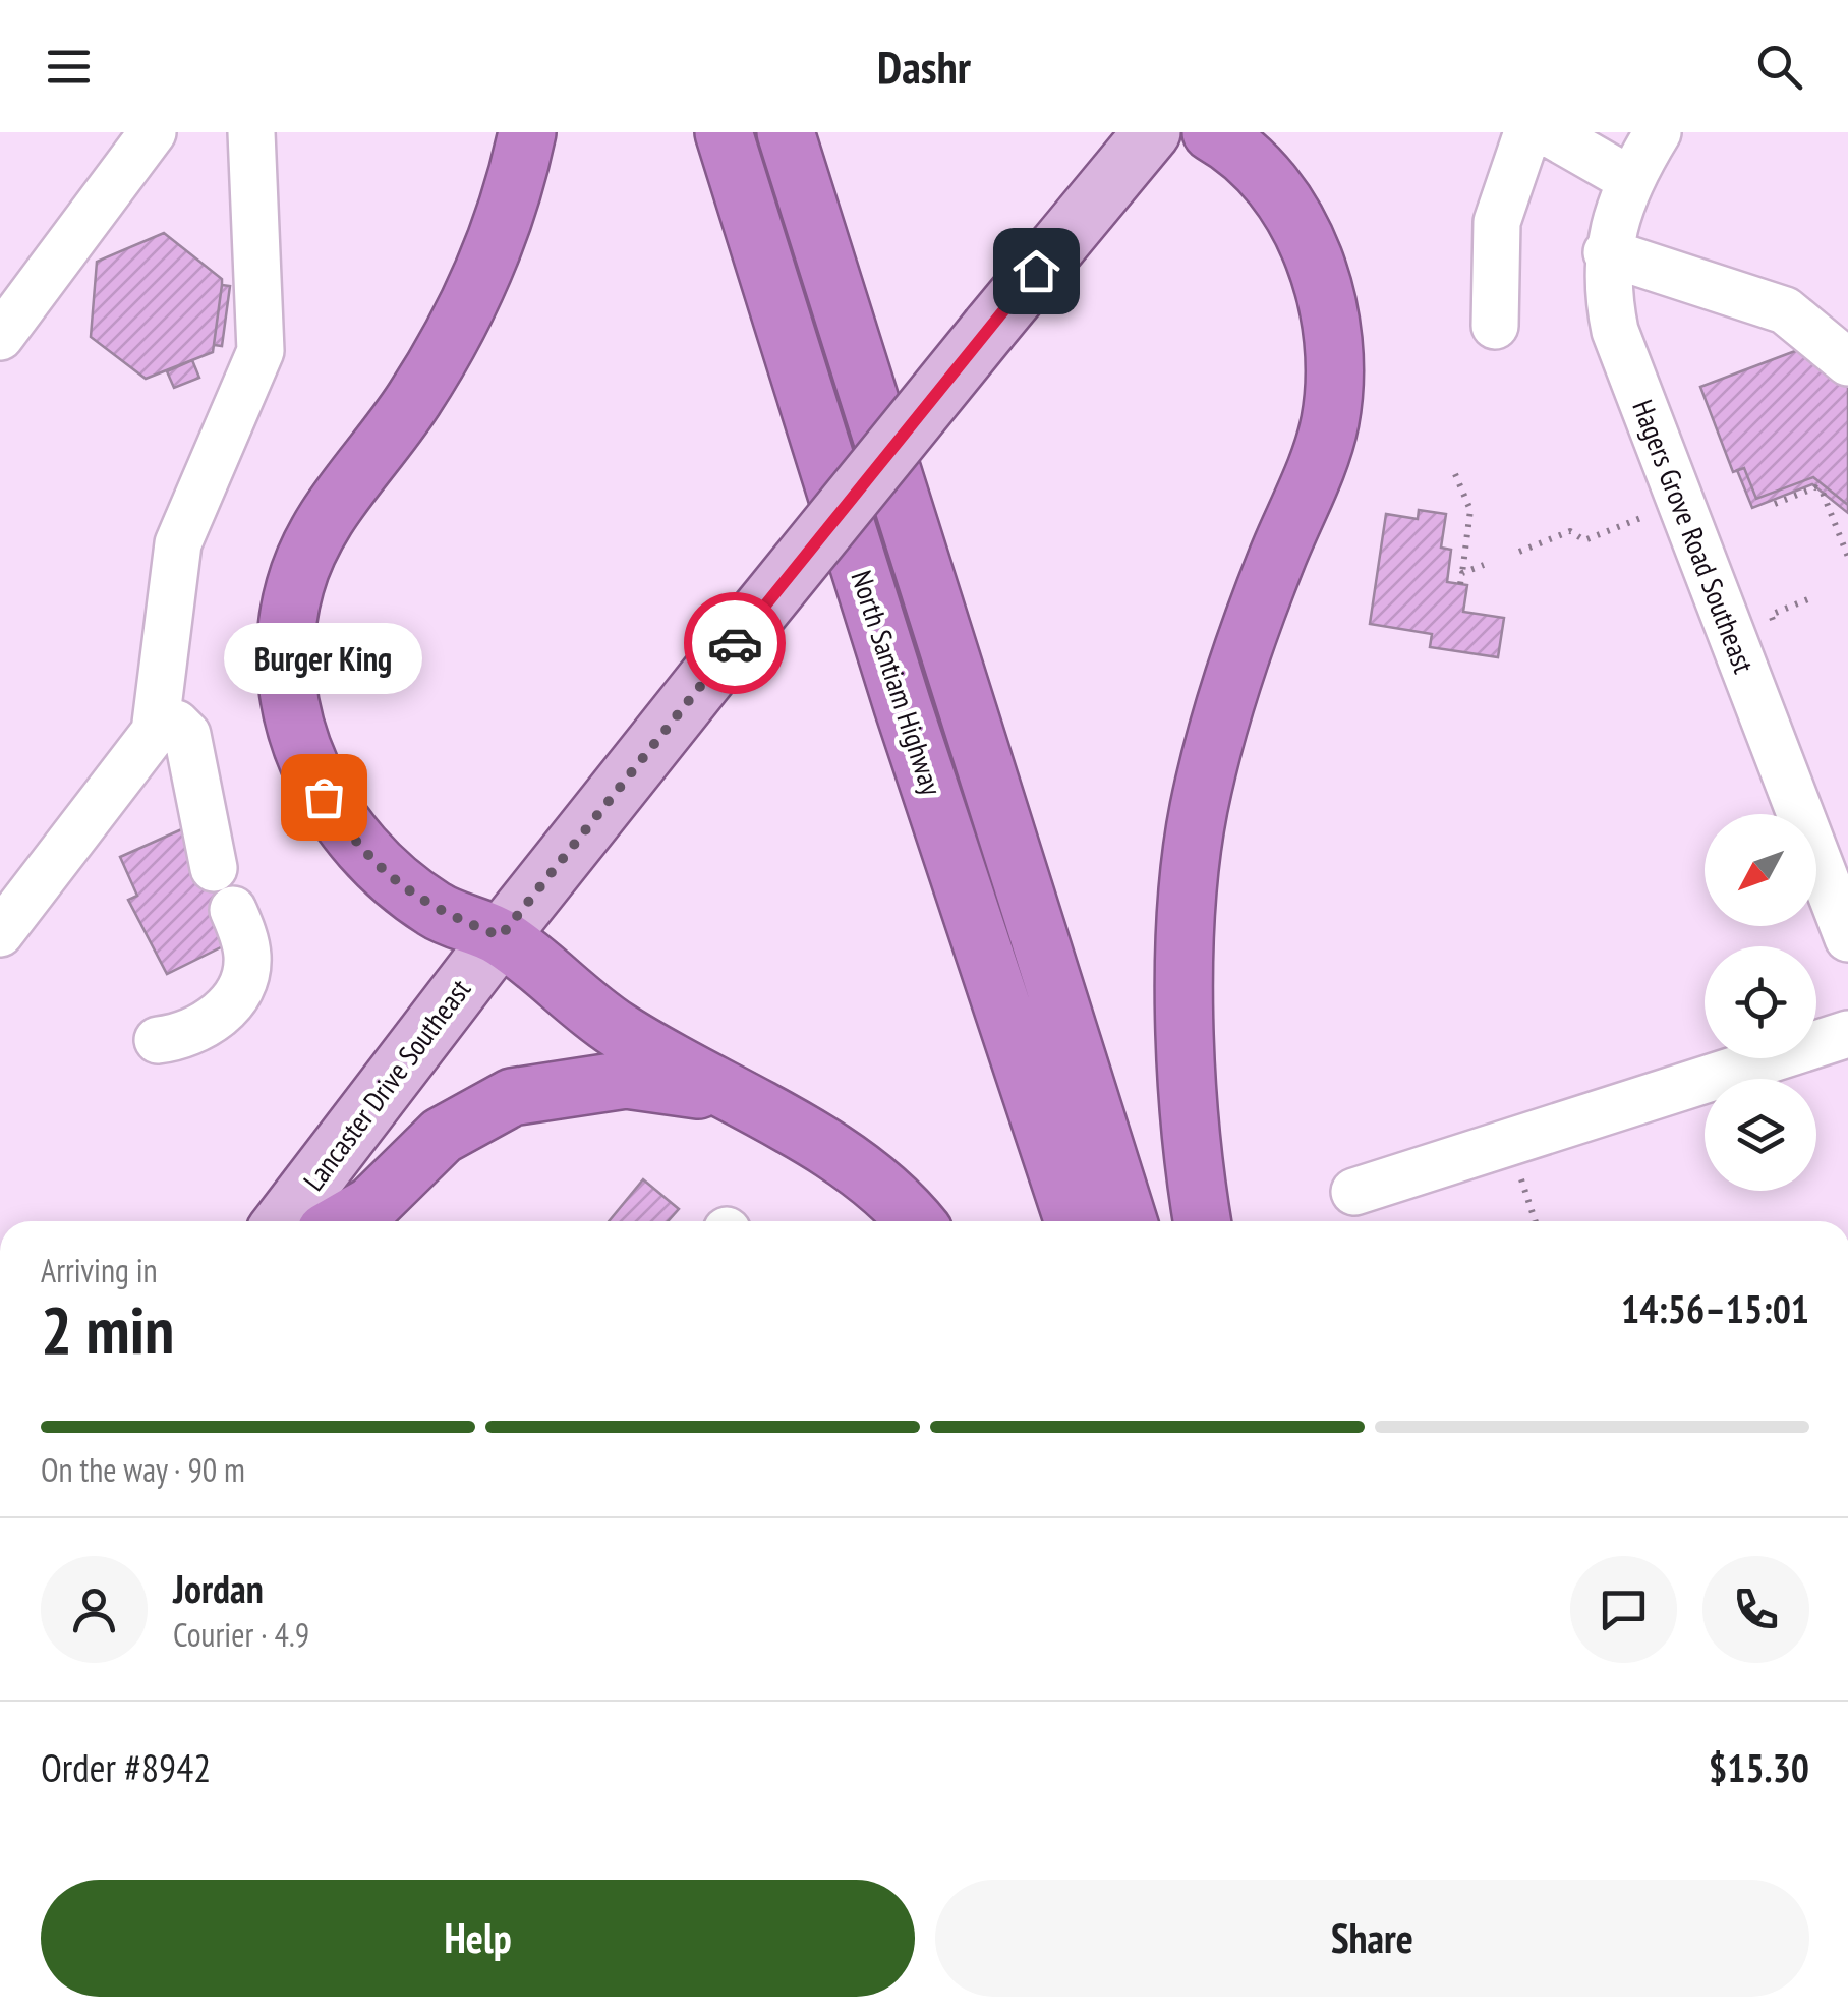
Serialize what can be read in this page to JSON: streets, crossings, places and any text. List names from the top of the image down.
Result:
{
  "streets": {
    "highway": ["North Santiam Highway"],
    "main road": ["Lancaster Drive Southeast"],
    "street": ["Hagers Grove Road Southeast"]
  },
  "places": ["Burger King"],
  "north": "bottom left",
  "page": {
    "header": "Dashr",
    "bubble": "Burger King",
    "heading": ["2 min", "Arriving in", "14:56–15:01"],
    "panel": [
      "Jordan",
      "Courier · 4.9",
      "Order #8942",
      "$15.30"
    ],
    "bar": "On the way · 90 m",
    "buttons": ["Help", "Share"]
  }
}
